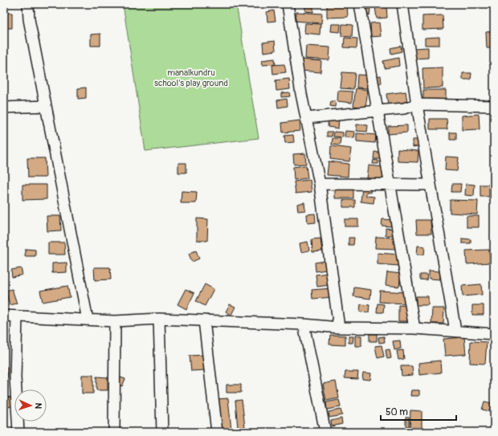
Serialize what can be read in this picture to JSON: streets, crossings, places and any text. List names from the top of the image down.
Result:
{
  "parks": ["manalkundru school's play ground"],
  "scale_bar": "50 m",
  "north": "right"
}
